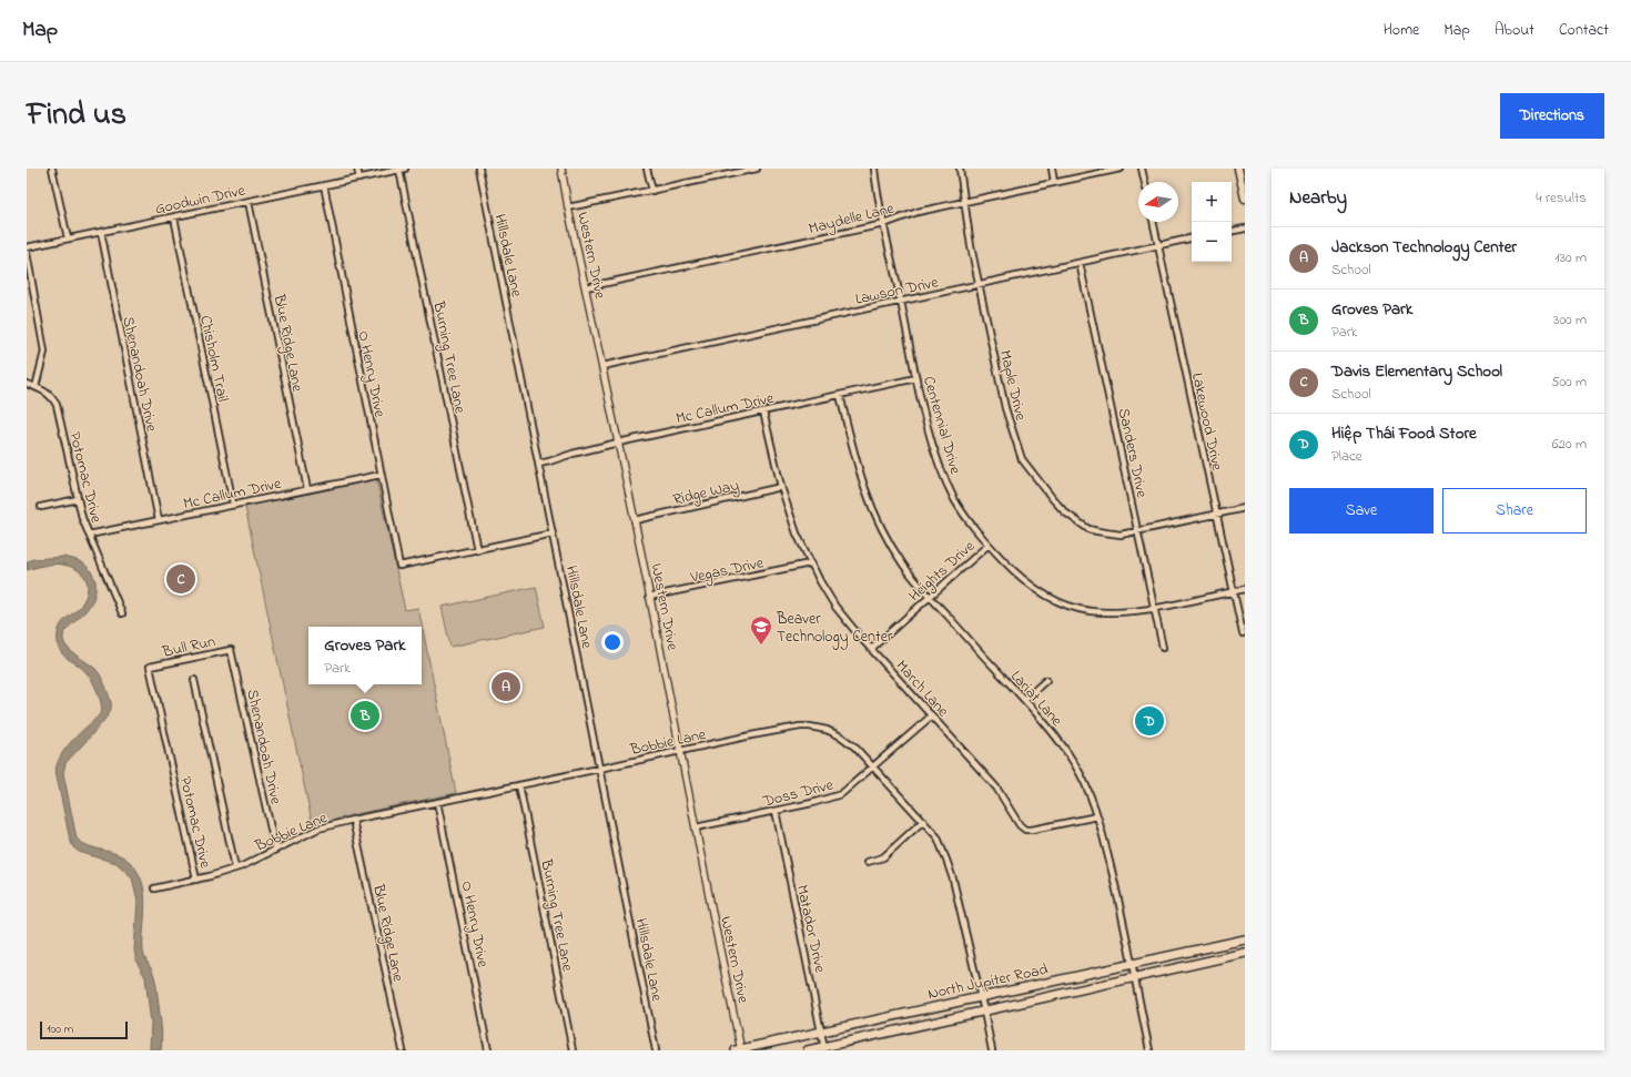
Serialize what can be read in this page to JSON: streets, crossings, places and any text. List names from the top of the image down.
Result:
{
  "streets": {
    "main road": ["North Jupiter Road"],
    "street": [
      "Goodwin Drive",
      "Maydelle Lane",
      "Hillsdale Lane",
      "Western Drive",
      "Lawson Drive",
      "Blue Ridge Lane",
      "Burning Tree Lane",
      "Chisholm Trail",
      "Shenandoah Drive",
      "O Henry Drive",
      "Maple Drive",
      "Mc Callum Drive",
      "Lakewood Drive",
      "Centennial Drive",
      "Sanders Drive",
      "Potomac Drive",
      "Ridge Way",
      "Vegas Drive",
      "Heights Drive",
      "Bull Run",
      "March Lane",
      "Lariat Lane",
      "Bobbie Lane",
      "Doss Drive",
      "Matador Drive"
    ]
  },
  "crossings": [
    ["Goodwin Drive", "Blue Ridge Lane"],
    ["Goodwin Drive", "Burning Tree Lane"],
    ["Goodwin Drive", "Chisholm Trail"],
    ["Goodwin Drive", "Shenandoah Drive"],
    ["Goodwin Drive", "O Henry Drive"],
    ["Maydelle Lane", "Western Drive"],
    ["Maydelle Lane", "Maple Drive"],
    ["Maydelle Lane", "Centennial Drive"],
    ["Hillsdale Lane", "Mc Callum Drive"],
    ["Hillsdale Lane", "Bobbie Lane"],
    ["Western Drive", "Lawson Drive"],
    ["Western Drive", "Mc Callum Drive"],
    ["Western Drive", "Ridge Way"],
    ["Western Drive", "Vegas Drive"],
    ["Western Drive", "Bobbie Lane"],
    ["Western Drive", "Doss Drive"],
    ["Western Drive", "North Jupiter Road"],
    ["Lawson Drive", "Maple Drive"],
    ["Lawson Drive", "Lakewood Drive"],
    ["Lawson Drive", "Centennial Drive"],
    ["Lawson Drive", "Sanders Drive"],
    ["Blue Ridge Lane", "Mc Callum Drive"],
    ["Blue Ridge Lane", "Bobbie Lane"],
    ["Burning Tree Lane", "O Henry Drive"],
    ["Burning Tree Lane", "Bobbie Lane"],
    ["Chisholm Trail", "Mc Callum Drive"],
    ["Shenandoah Drive", "Mc Callum Drive"],
    ["Shenandoah Drive", "Bull Run"],
    ["Shenandoah Drive", "Bobbie Lane"],
    ["O Henry Drive", "Mc Callum Drive"],
    ["O Henry Drive", "Bobbie Lane"],
    ["Maple Drive", "Lakewood Drive"],
    ["Maple Drive", "Sanders Drive"],
    ["Mc Callum Drive", "Centennial Drive"],
    ["Mc Callum Drive", "Potomac Drive"],
    ["Mc Callum Drive", "March Lane"],
    ["Mc Callum Drive", "Lariat Lane"],
    ["Lakewood Drive", "Centennial Drive"],
    ["Centennial Drive", "Sanders Drive"],
    ["Centennial Drive", "Heights Drive"],
    ["Potomac Drive", "Bull Run"],
    ["Potomac Drive", "Bobbie Lane"],
    ["Ridge Way", "March Lane"],
    ["Vegas Drive", "March Lane"],
    ["Heights Drive", "March Lane"],
    ["Heights Drive", "Lariat Lane"],
    ["March Lane", "Lariat Lane"],
    ["March Lane", "Doss Drive"],
    ["Lariat Lane", "North Jupiter Road"],
    ["Bobbie Lane", "Doss Drive"],
    ["Bobbie Lane", "North Jupiter Road"],
    ["Doss Drive", "Matador Drive"],
    ["Matador Drive", "North Jupiter Road"]
  ],
  "places": {
    "school or university": ["Beaver Technology Center"]
  },
  "scale_bar": "100 m",
  "north": "left",
  "page": {
    "header": "Map",
    "nav": [
      "Home",
      "Map",
      "About",
      "Contact"
    ],
    "title": "Find us",
    "buttons": [
      "Directions",
      ["Save", "Share"]
    ],
    "heading": ["Nearby", "4 results"],
    "map_buttons": ["+", "−"],
    "list": [
      {
        "mark": "A",
        "name": "Jackson Technology Center",
        "note": "School",
        "value": "130 m"
      },
      {
        "mark": "B",
        "name": "Groves Park",
        "note": "Park",
        "value": "300 m"
      },
      {
        "mark": "C",
        "name": "Davis Elementary School",
        "note": "School",
        "value": "500 m"
      },
      {
        "mark": "D",
        "name": "Hiệp Thái Food Store",
        "note": "Place",
        "value": "620 m"
      }
    ],
    "pins": [
      "C",
      "A",
      "B",
      "D"
    ],
    "popup": ["Groves Park", "Park"],
    "scale": "100 m"
  }
}
